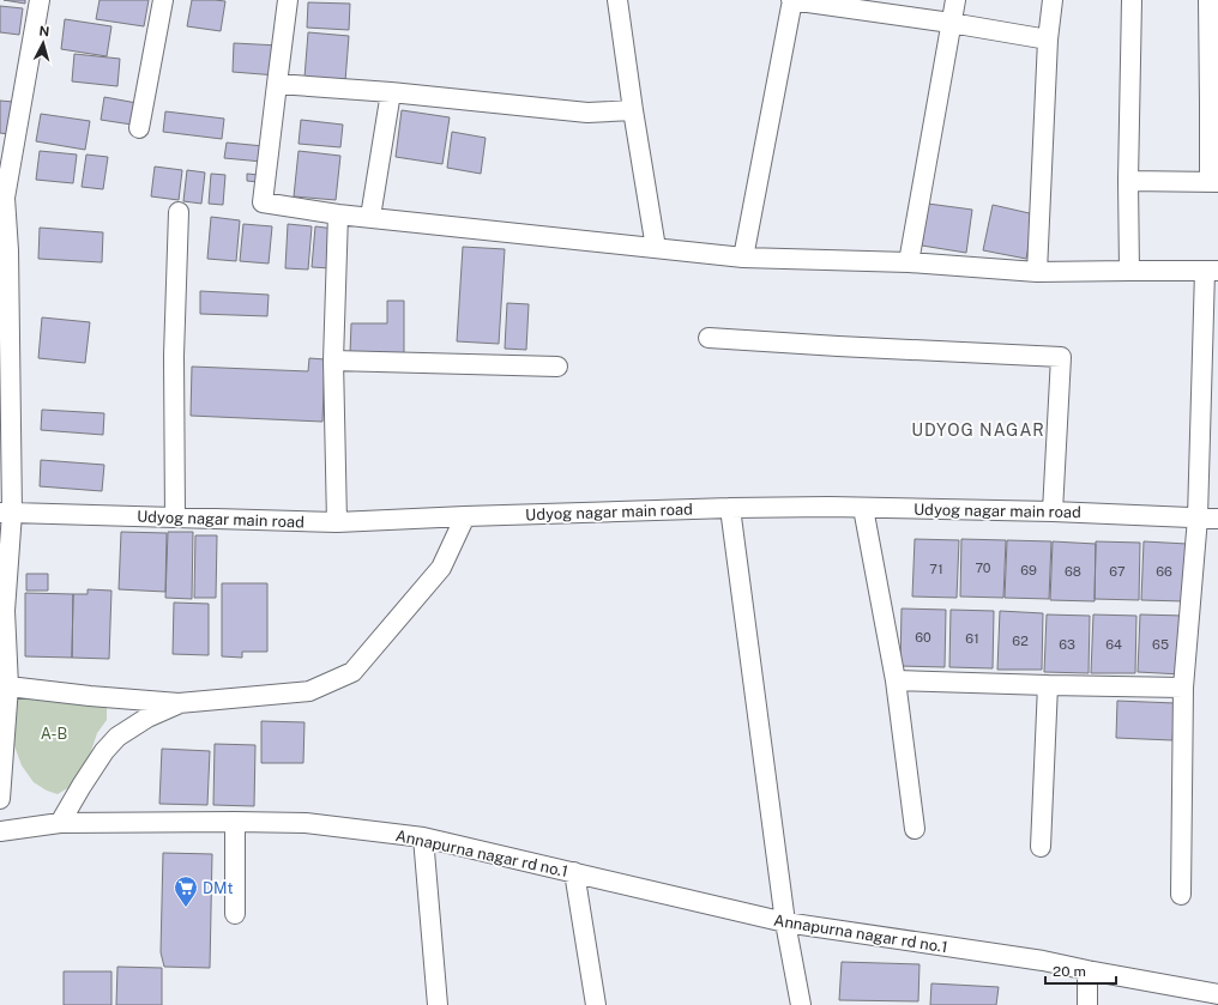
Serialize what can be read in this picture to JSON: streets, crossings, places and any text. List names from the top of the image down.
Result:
{
  "streets": {
    "street": ["Udyog nagar main road", "Annapurna nagar rd no.1"]
  },
  "districts": ["UDYOG NAGAR"],
  "parks": ["A-B"],
  "places": {
    "supermarket": ["DMt"]
  },
  "house_numbers": [
    "70",
    "71",
    "69",
    "68",
    "67",
    "66",
    "60",
    "61",
    "62",
    "63",
    "64",
    "65"
  ],
  "scale_bar": "20 m",
  "north": "top"
}
